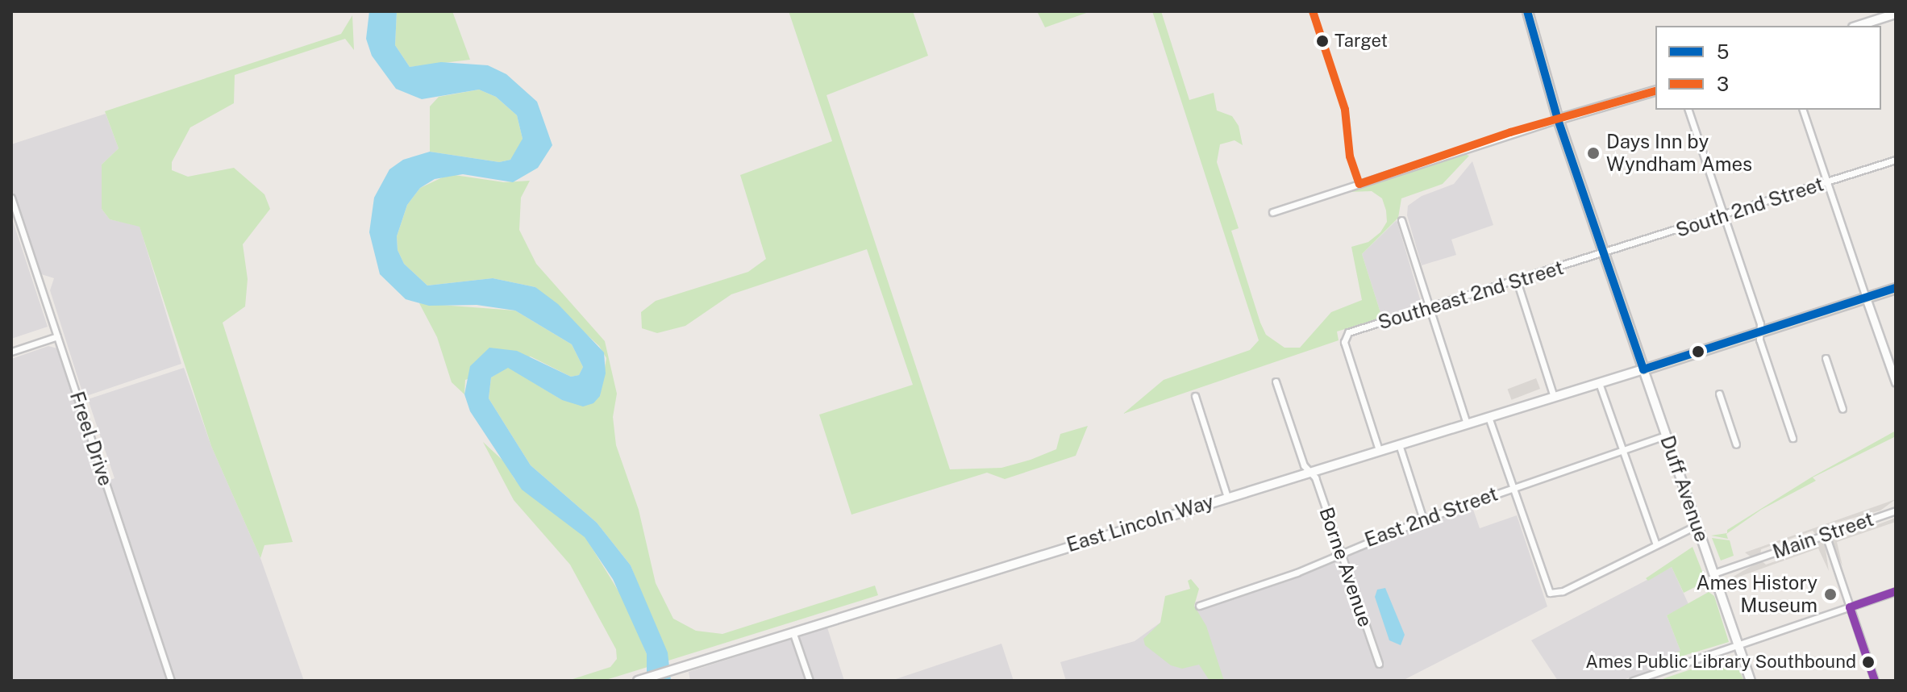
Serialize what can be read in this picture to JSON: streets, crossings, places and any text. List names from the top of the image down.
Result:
{
  "streets": {
    "main road": ["Duff Avenue", "East Lincoln Way"],
    "street": [
      "South 2nd Street",
      "Southeast 2nd Street",
      "Freel Drive",
      "East 2nd Street",
      "Main Street",
      "Borne Avenue"
    ]
  },
  "crossings": [
    ["South 2nd Street", "Southeast 2nd Street"],
    ["Southeast 2nd Street", "East Lincoln Way"],
    ["Duff Avenue", "East 2nd Street"],
    ["Duff Avenue", "East Lincoln Way"],
    ["Duff Avenue", "Main Street"],
    ["East 2nd Street", "Borne Avenue"],
    ["East Lincoln Way", "Borne Avenue"]
  ],
  "places": [
    "Target",
    "Days Inn by Wyndham Ames",
    "Ames History Museum",
    "Ames Public Library Southbound"
  ],
  "lines": ["transit line 5", "transit line 3"],
  "legend": ["5", "3"]
}
